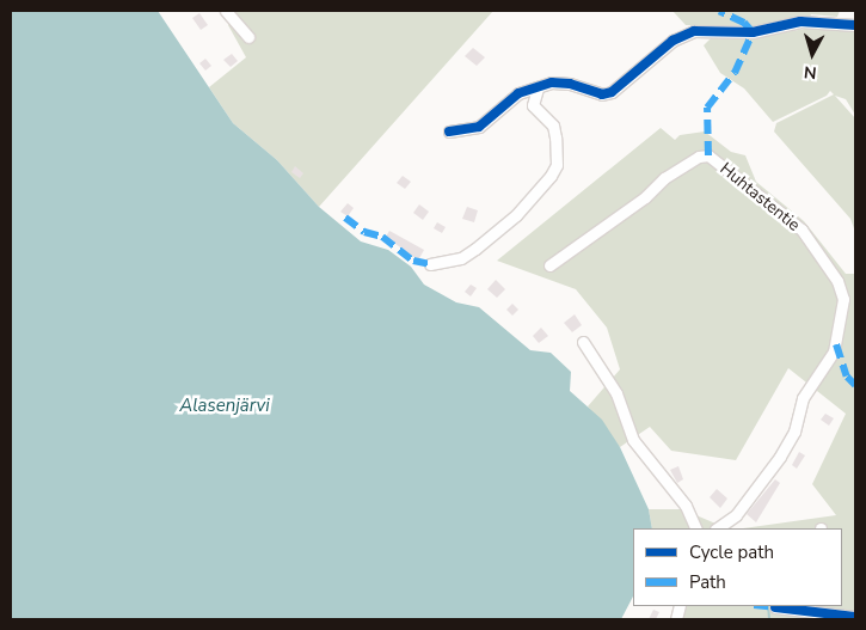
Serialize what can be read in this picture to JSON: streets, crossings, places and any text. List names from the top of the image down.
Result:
{
  "streets": {
    "street": ["Huhtastentie"]
  },
  "water": ["Alasenjärvi"],
  "legend": ["Cycle path", "Path"],
  "north": "bottom"
}
